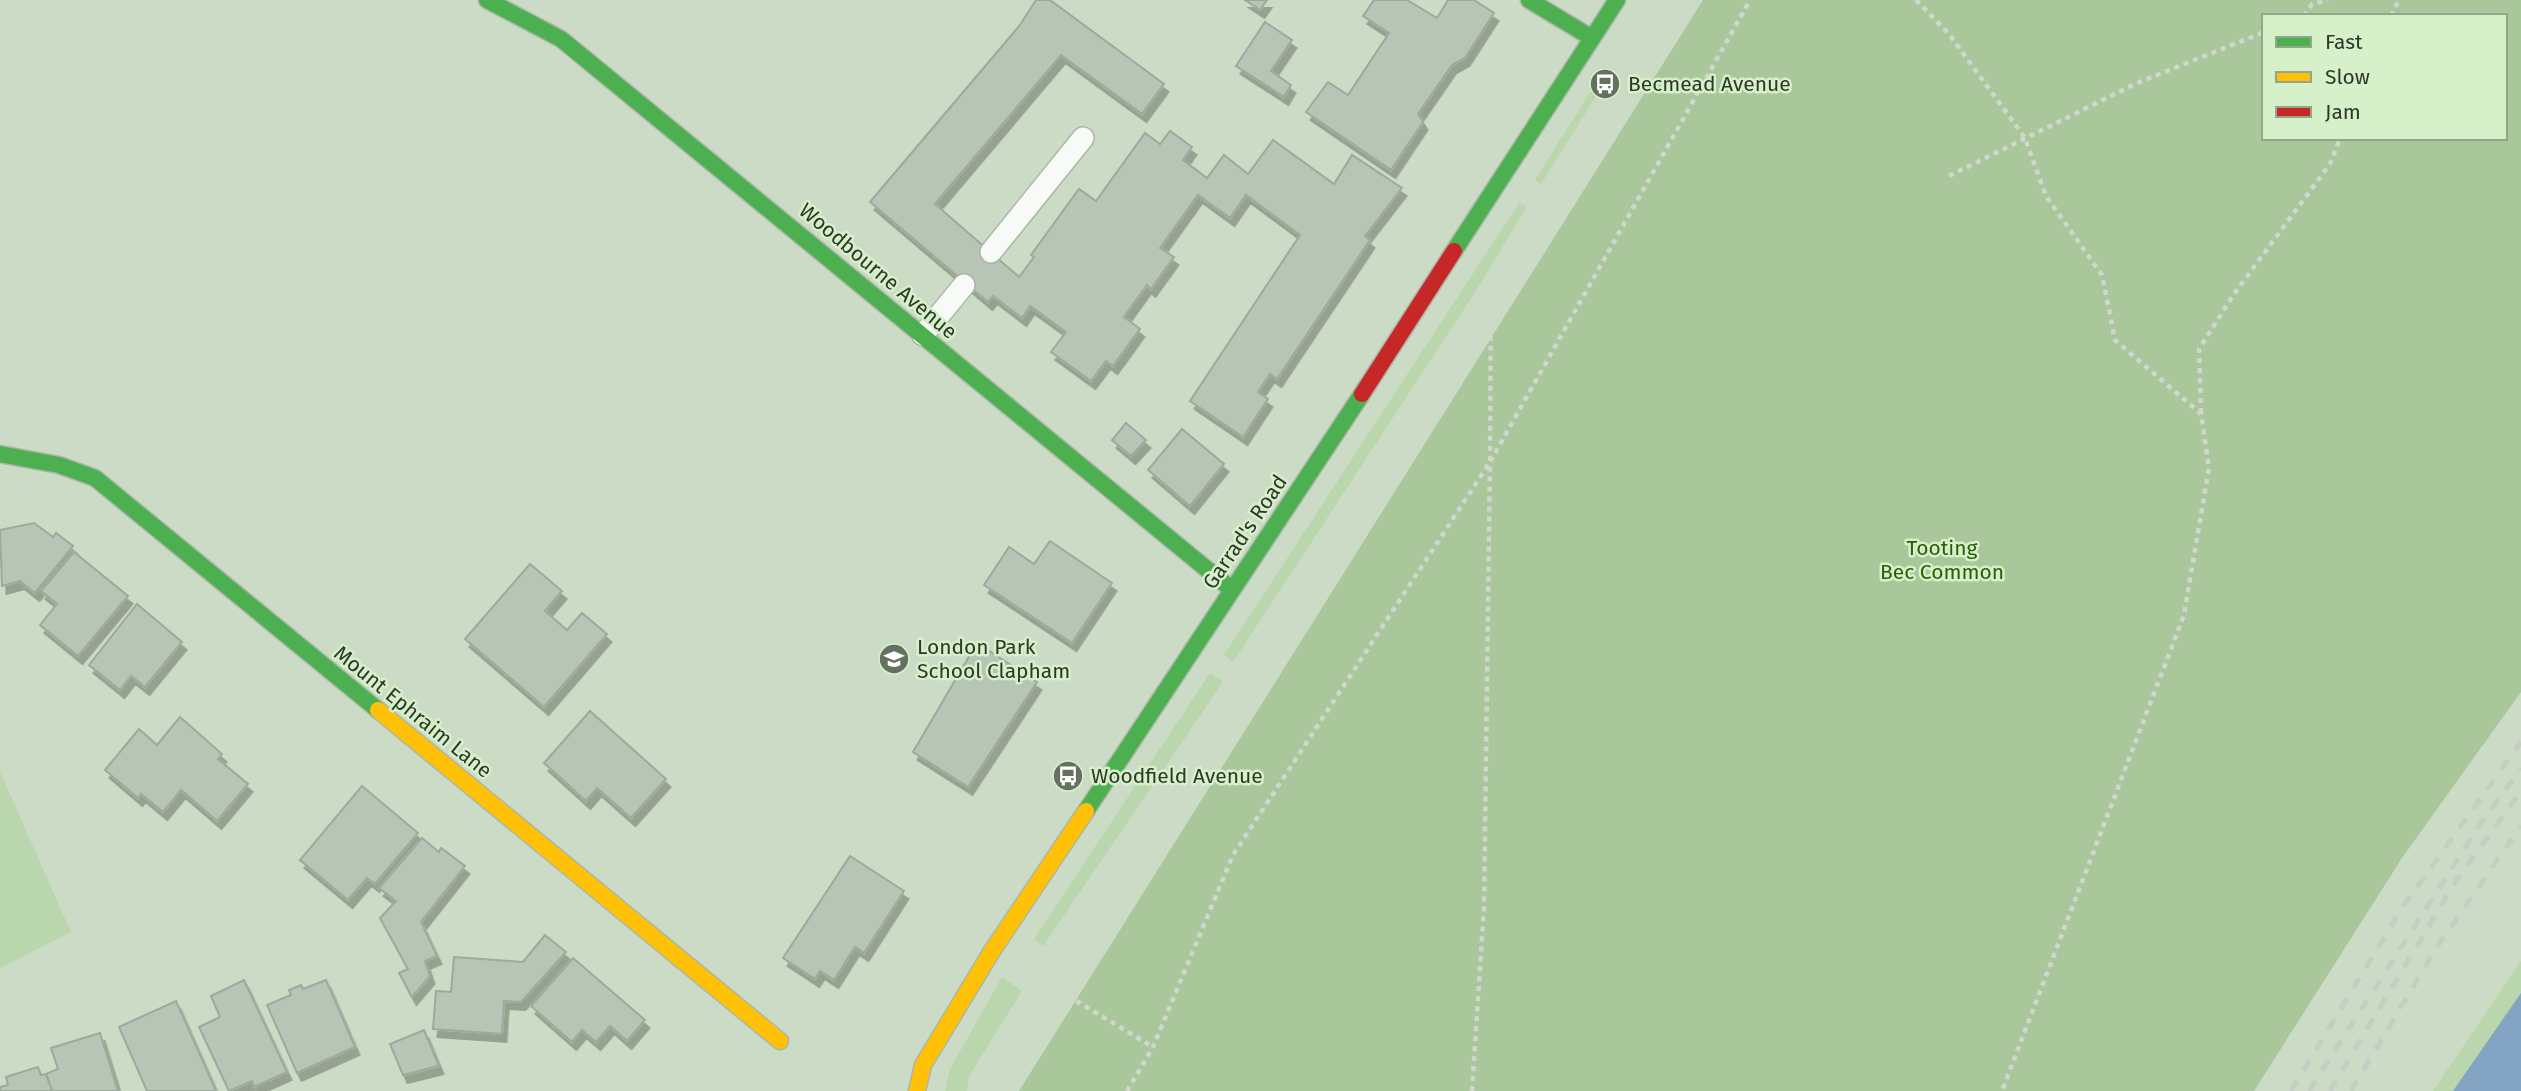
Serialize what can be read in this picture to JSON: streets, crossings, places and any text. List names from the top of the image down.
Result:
{
  "streets": {
    "street": ["Woodbourne Avenue", "Garrad's Road", "Mount Ephraim Lane"]
  },
  "crossings": [
    ["Woodbourne Avenue", "Garrad's Road"]
  ],
  "parks": ["Tooting Bec Common"],
  "places": {
    "bus stop": ["Becmead Avenue", "Woodfield Avenue"],
    "school or university": ["London Park School Clapham"]
  },
  "legend": ["Fast", "Slow", "Jam"]
}
